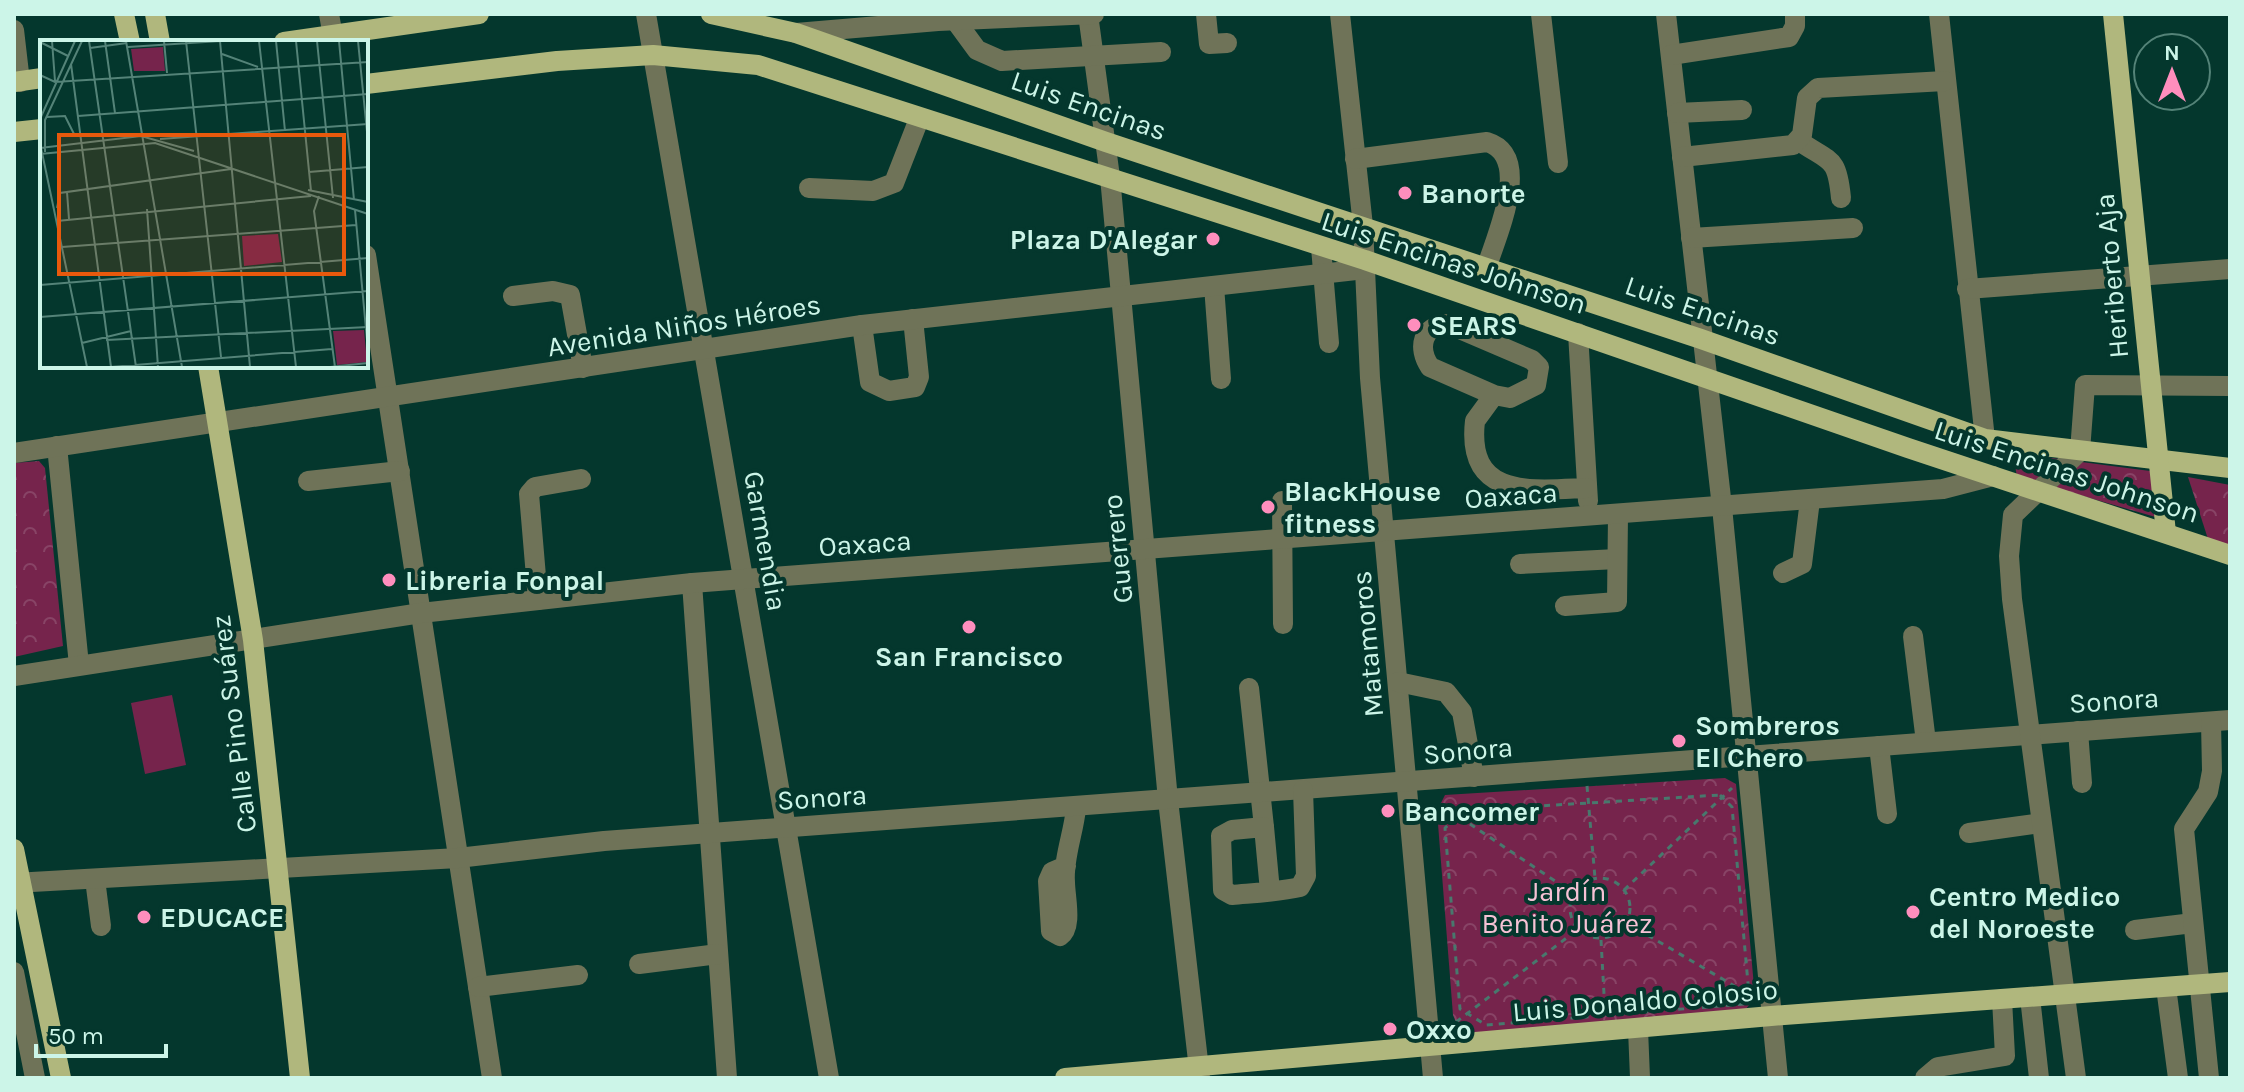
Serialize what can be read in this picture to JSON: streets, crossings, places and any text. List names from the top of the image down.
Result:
{
  "streets": {
    "main road": [
      "Luis Encinas",
      "Luis Encinas Johnson",
      "Heriberto Aja",
      "Calle Pino Suárez",
      "Luis Donaldo Colosio"
    ],
    "street": [
      "Avenida Niños Héroes",
      "Oaxaca",
      "Garmendia",
      "Guerrero",
      "Matamoros",
      "Sonora"
    ]
  },
  "crossings": [
    ["Luis Encinas", "Heriberto Aja"],
    ["Luis Encinas", "Guerrero"],
    ["Luis Encinas", "Matamoros"],
    ["Luis Encinas Johnson", "Heriberto Aja"],
    ["Luis Encinas Johnson", "Avenida Niños Héroes"],
    ["Luis Encinas Johnson", "Oaxaca"],
    ["Luis Encinas Johnson", "Garmendia"],
    ["Luis Encinas Johnson", "Guerrero"],
    ["Luis Encinas Johnson", "Matamoros"],
    ["Avenida Niños Héroes", "Garmendia"],
    ["Avenida Niños Héroes", "Guerrero"],
    ["Avenida Niños Héroes", "Matamoros"],
    ["Avenida Niños Héroes", "Calle Pino Suárez"],
    ["Oaxaca", "Garmendia"],
    ["Oaxaca", "Guerrero"],
    ["Oaxaca", "Matamoros"],
    ["Oaxaca", "Calle Pino Suárez"],
    ["Garmendia", "Sonora"],
    ["Guerrero", "Sonora"],
    ["Guerrero", "Luis Donaldo Colosio"],
    ["Matamoros", "Sonora"],
    ["Matamoros", "Luis Donaldo Colosio"],
    ["Sonora", "Calle Pino Suárez"]
  ],
  "parks": ["Jardín Benito Juárez"],
  "places": [
    "Banorte",
    "Plaza D'Alegar",
    "SEARS",
    "BlackHouse fitness",
    "Libreria Fonpal",
    "San Francisco",
    "Sombreros El Chero",
    "Bancomer",
    "Centro Medico del Noroeste",
    "EDUCACE",
    "Oxxo"
  ],
  "scale_bar": "50 m",
  "north": "top"
}
